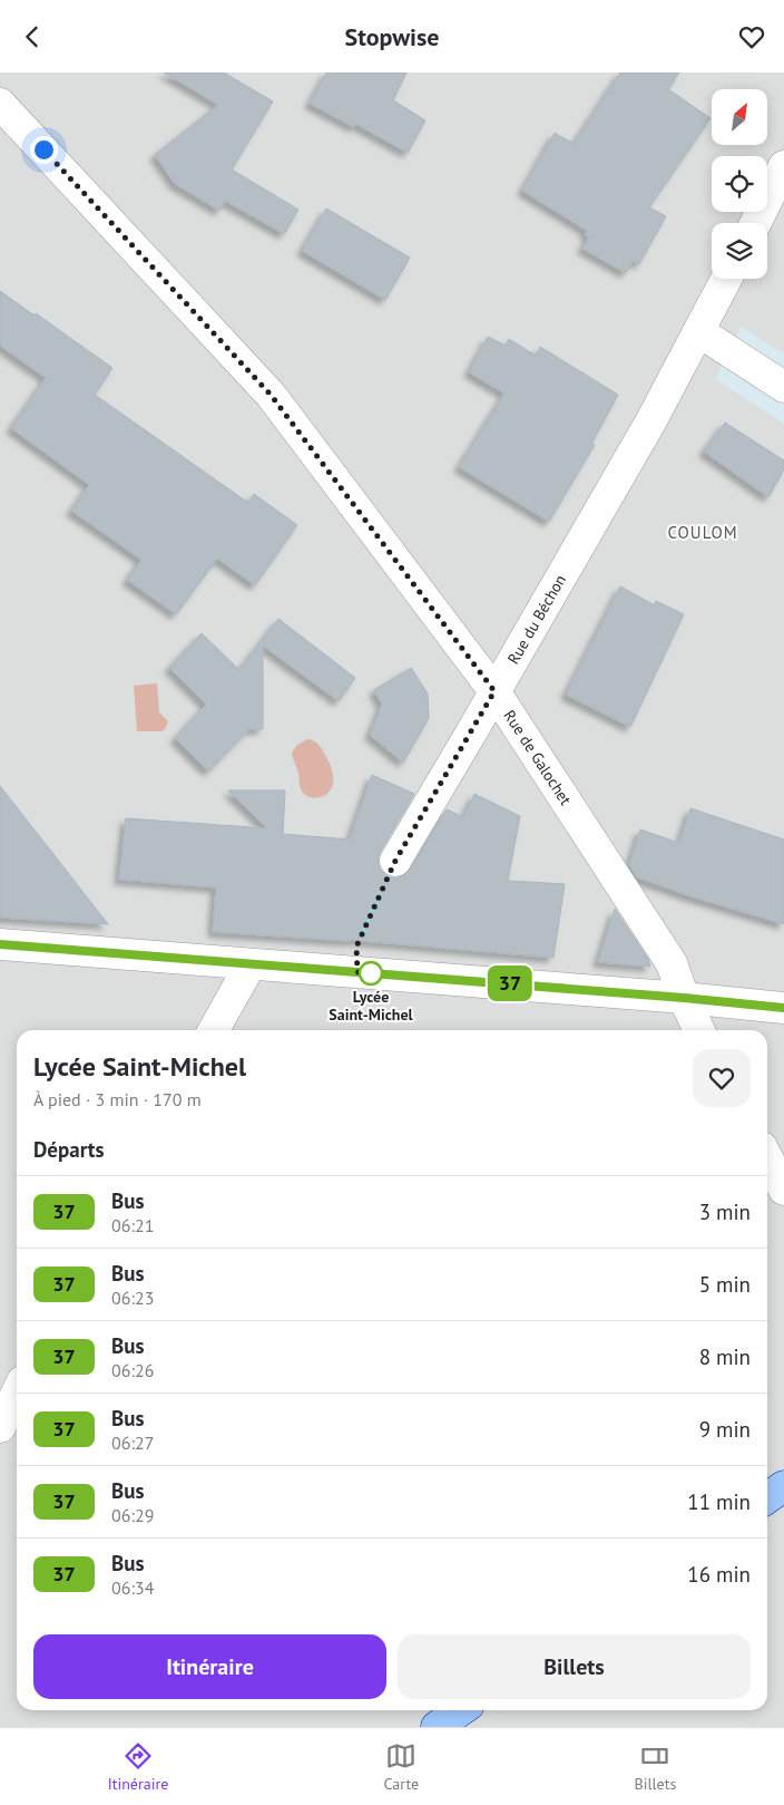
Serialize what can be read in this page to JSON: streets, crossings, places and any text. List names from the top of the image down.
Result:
{
  "streets": {
    "street": ["Rue du Béchon", "Rue de Galochet"]
  },
  "crossings": [
    ["Rue du Béchon", "Rue de Galochet"]
  ],
  "districts": ["COULOM"],
  "places": ["Lycée Saint-Michel"],
  "lines": ["bus line 37"],
  "north": "top right",
  "page": {
    "header": "Stopwise",
    "on_map": "37",
    "heading": [
      ["Lycée Saint-Michel", "À pied · 3 min · 170 m"],
      "Départs"
    ],
    "list": [
      {
        "mark": "37",
        "name": "Bus",
        "note": "06:21",
        "value": "3 min"
      },
      {
        "mark": "37",
        "name": "Bus",
        "note": "06:23",
        "value": "5 min"
      },
      {
        "mark": "37",
        "name": "Bus",
        "note": "06:26",
        "value": "8 min"
      },
      {
        "mark": "37",
        "name": "Bus",
        "note": "06:27",
        "value": "9 min"
      },
      {
        "mark": "37",
        "name": "Bus",
        "note": "06:29",
        "value": "11 min"
      },
      {
        "mark": "37",
        "name": "Bus",
        "note": "06:34",
        "value": "16 min"
      }
    ],
    "buttons": ["Itinéraire", "Billets"],
    "tabs": ["Itinéraire", "Carte", "Billets"]
  }
}
